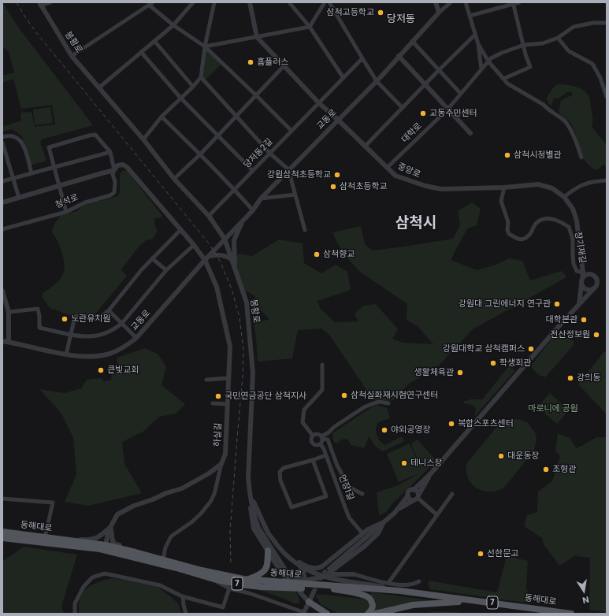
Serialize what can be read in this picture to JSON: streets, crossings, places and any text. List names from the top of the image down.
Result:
{
  "streets": {
    "main road": ["동해대로", "7"],
    "street": [
      "봉황로",
      "교동로",
      "대학로",
      "당저동2길",
      "중앙로",
      "청석로",
      "장기재길",
      "하실길",
      "언장1길"
    ]
  },
  "crossings": [
    ["봉황로", "교동로"],
    ["봉황로", "당저동2길"],
    ["교동로", "중앙로"],
    ["교동로", "청석로"],
    ["교동로", "하실길"],
    ["대학로", "중앙로"],
    ["당저동2길", "중앙로"],
    ["중앙로", "장기재길"],
    ["청석로", "하실길"]
  ],
  "districts": ["당저동", "삼척시"],
  "parks": ["마로니에 공원"],
  "places": [
    "삼척고등학교",
    "홈플러스",
    "교동주민센터",
    "삼척시청별관",
    "강원삼척초등학교",
    "삼척초등학교",
    "삼척향교",
    "강원대 그린에너지 연구관",
    "노란유치원",
    "대학본관",
    "전산정보원",
    "강원대학교 삼척캠퍼스",
    "학생회관",
    "큰빛교회",
    "생활체육관",
    "강의동",
    "삼척실화재시험연구센터",
    "국민연금공단 삼척지사",
    "복합스포츠센터",
    "야외공영장",
    "대운동장",
    "테니스장",
    "조형관",
    "선한문고"
  ],
  "north": "bottom"
}
